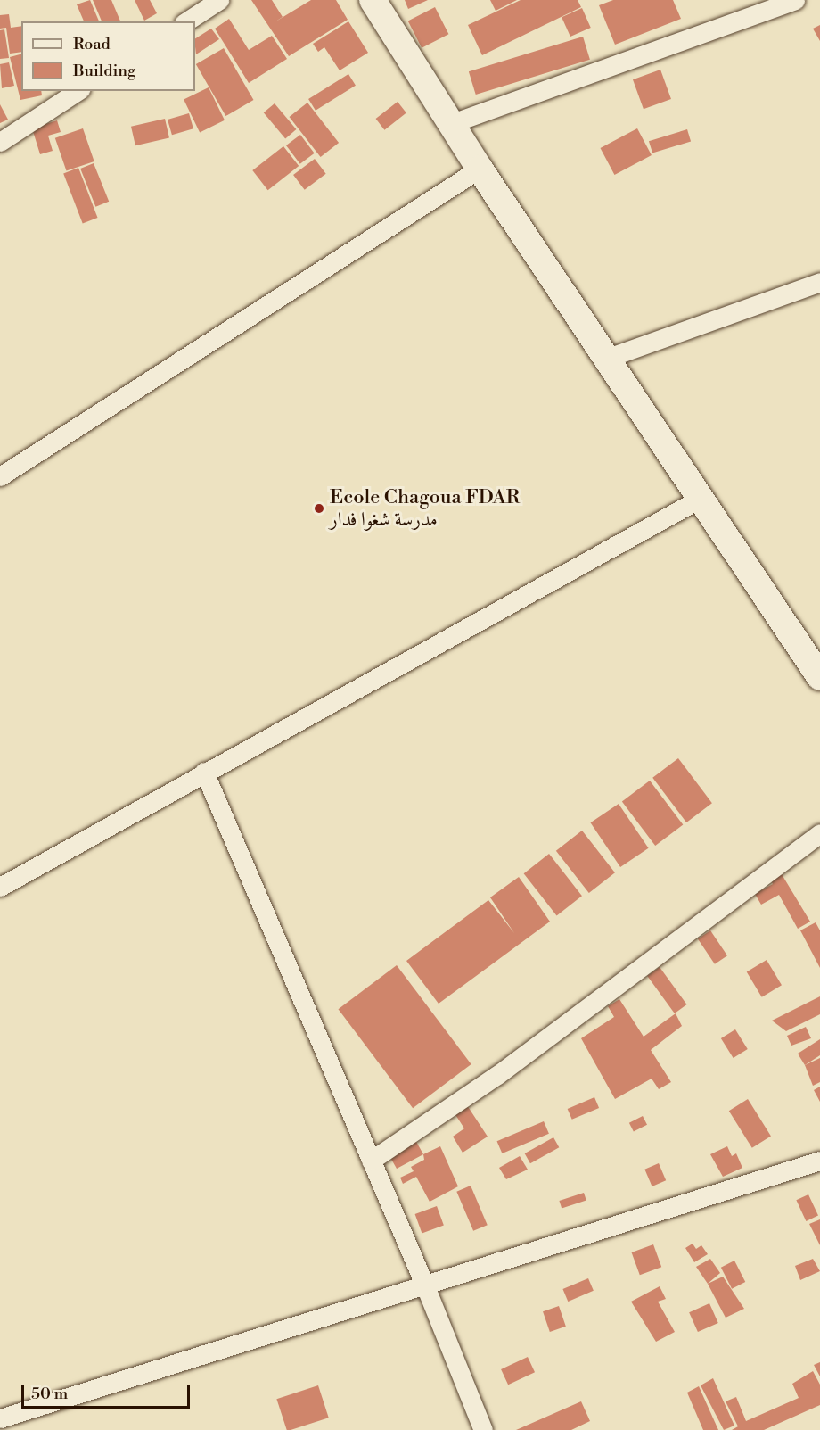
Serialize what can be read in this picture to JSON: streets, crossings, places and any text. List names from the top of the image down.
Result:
{
  "places": ["Ecole Chagoua FDAR مدرسة شغوا فدار"],
  "legend": ["Road", "Building"],
  "scale_bar": "50 m"
}
